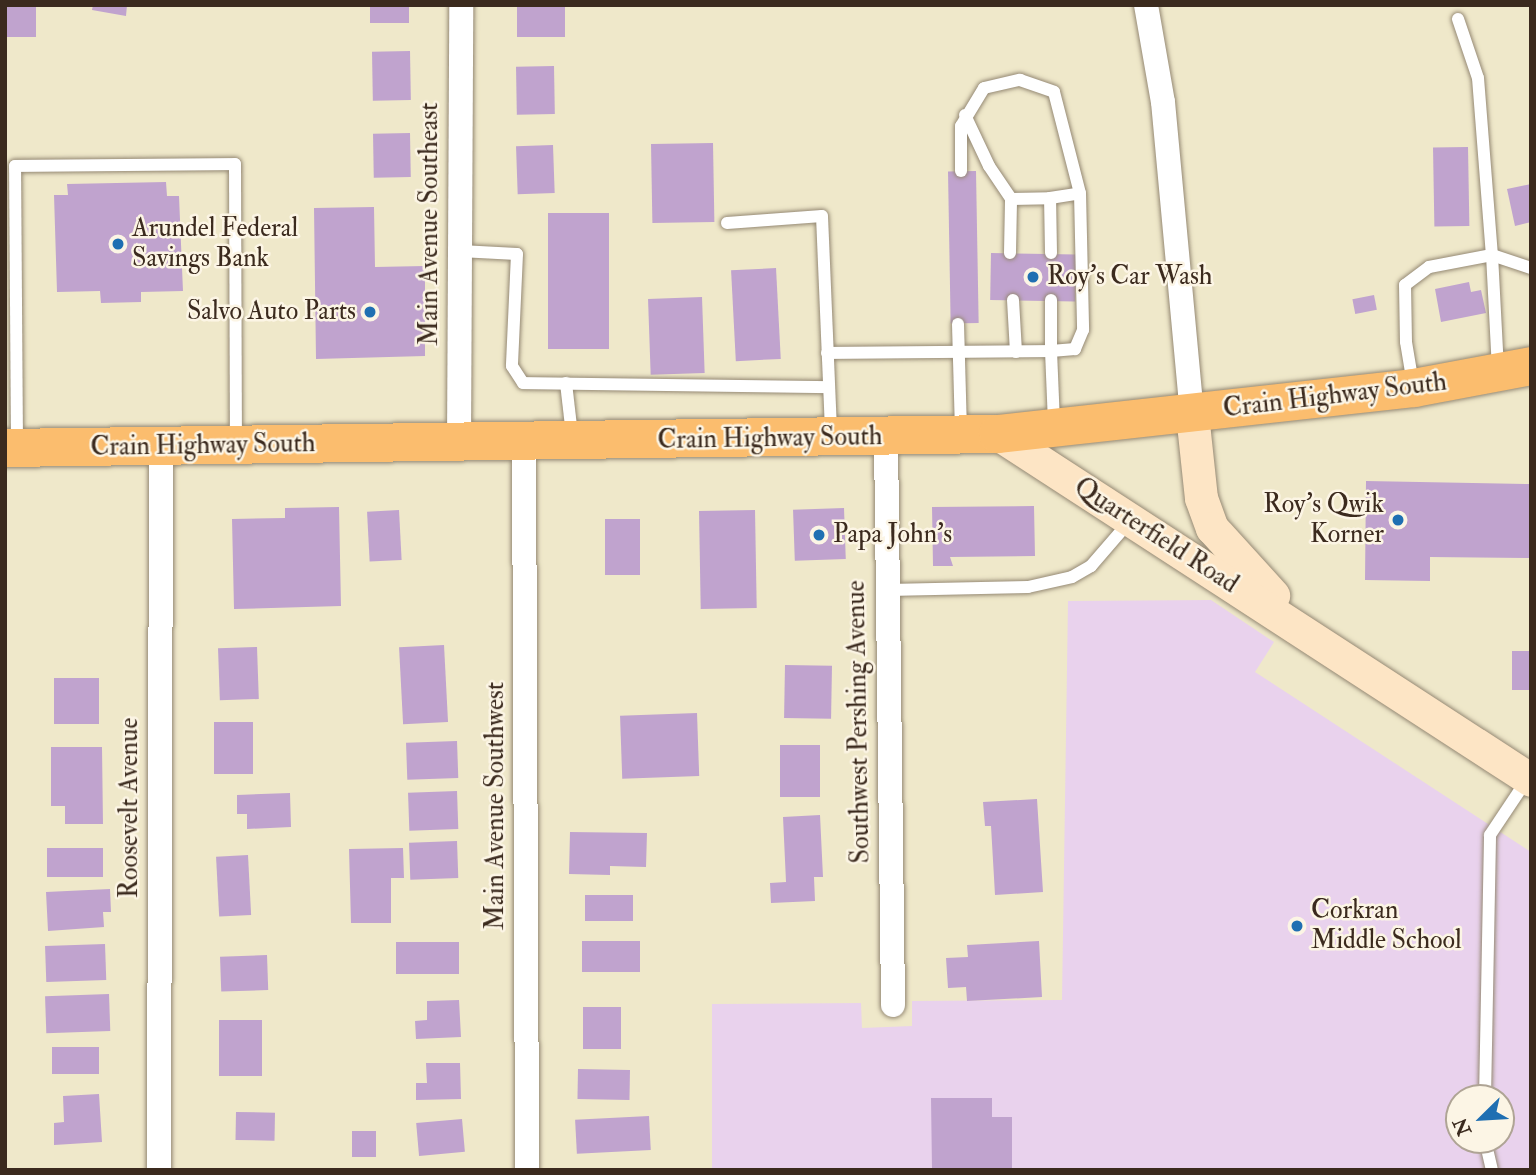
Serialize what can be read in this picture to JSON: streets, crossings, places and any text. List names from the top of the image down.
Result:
{
  "streets": {
    "main road": ["Crain Highway South", "Quarterfield Road"],
    "street": [
      "Main Avenue Southeast",
      "Southwest Pershing Avenue",
      "Main Avenue Southwest",
      "Roosevelt Avenue"
    ]
  },
  "crossings": [
    ["Main Avenue Southeast", "Crain Highway South"],
    ["Crain Highway South", "Quarterfield Road"],
    ["Crain Highway South", "Southwest Pershing Avenue"],
    ["Crain Highway South", "Main Avenue Southwest"],
    ["Crain Highway South", "Roosevelt Avenue"]
  ],
  "places": [
    "Arundel Federal Savings Bank",
    "Roy's Car Wash",
    "Salvo Auto Parts",
    "Roy's Qwik Korner",
    "Papa John's",
    "Corkran Middle School"
  ],
  "north": "bottom left"
}
